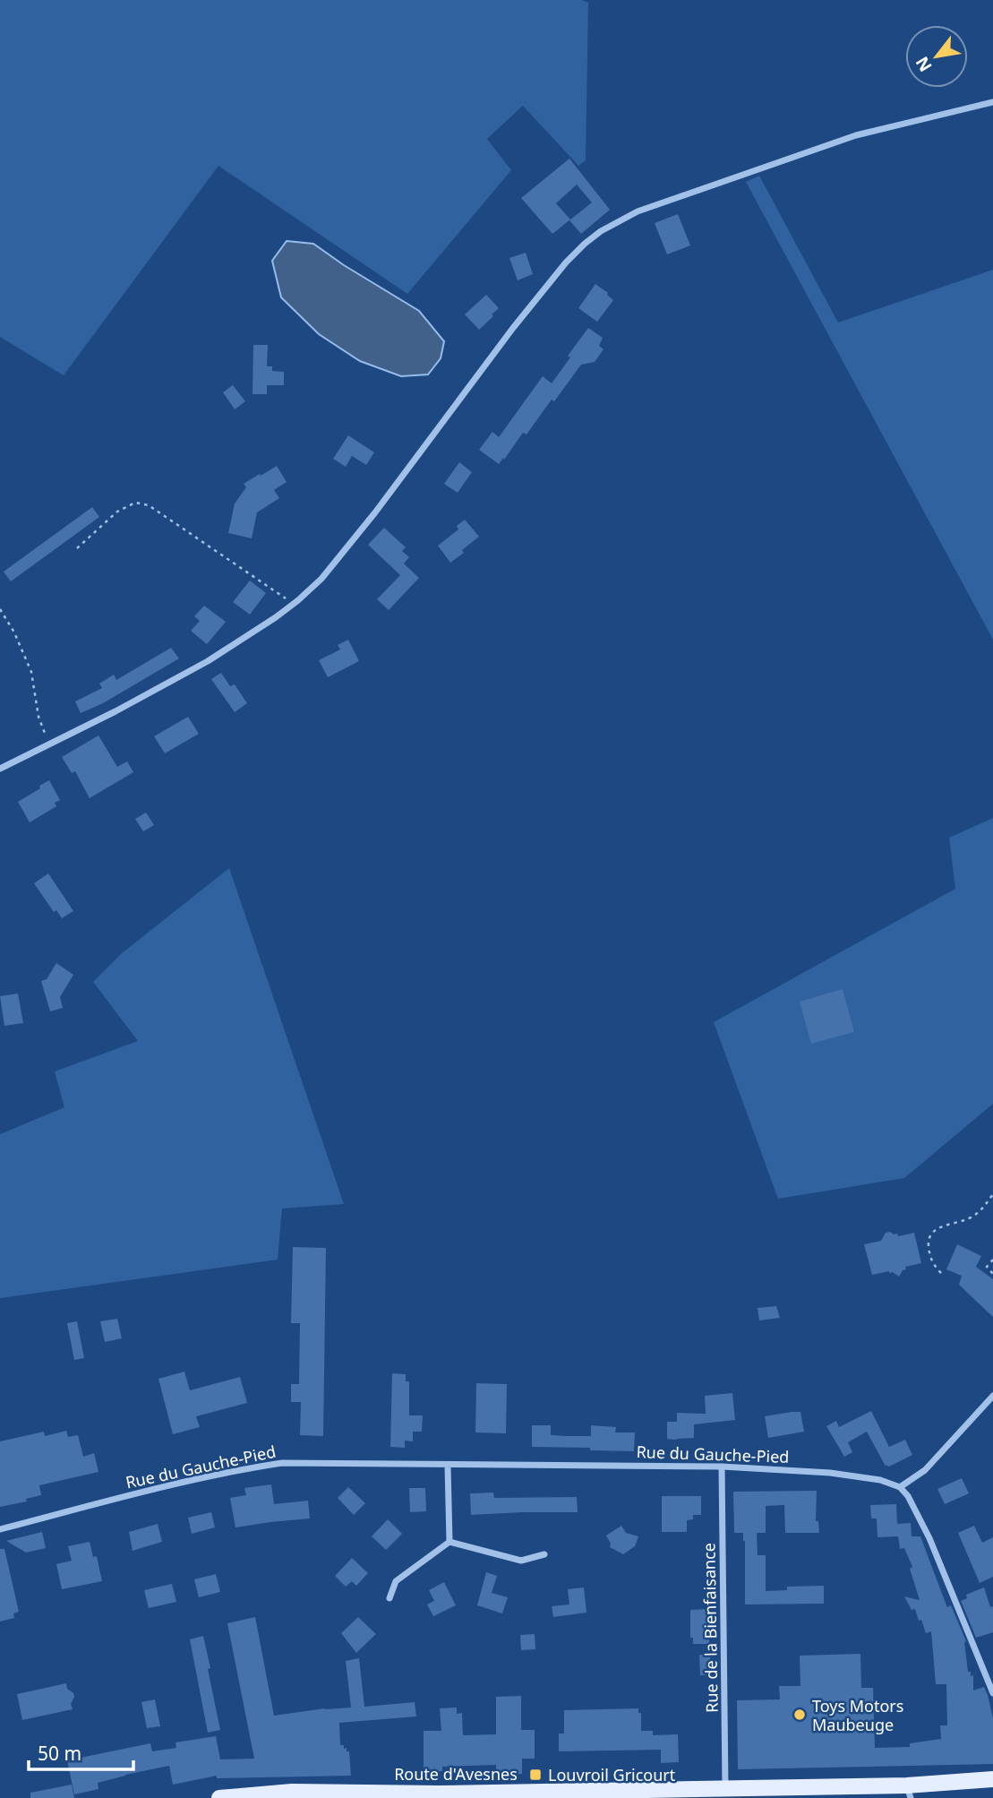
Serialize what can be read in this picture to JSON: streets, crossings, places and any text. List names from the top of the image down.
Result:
{
  "streets": {
    "main road": ["Route d'Avesnes"],
    "street": ["Rue du Gauche-Pied", "Rue de la Bienfaisance"]
  },
  "crossings": [
    ["Rue du Gauche-Pied", "Rue de la Bienfaisance"],
    ["Rue de la Bienfaisance", "Route d'Avesnes"]
  ],
  "places": {
    "other": ["Toys Motors Maubeuge"],
    "transit": ["Louvroil Gricourt"]
  },
  "scale_bar": "50 m",
  "north": "bottom left"
}
